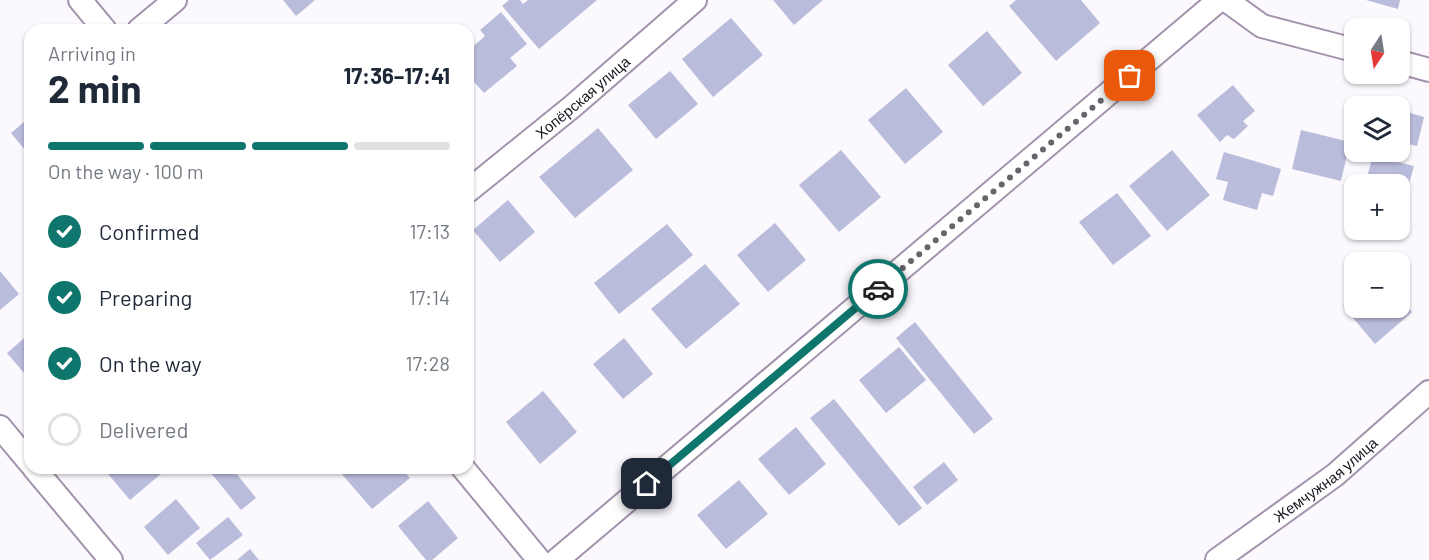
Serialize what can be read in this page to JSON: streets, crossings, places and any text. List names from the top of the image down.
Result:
{
  "streets": {
    "street": ["Хопёрская улица", "Жемчужная улица"]
  },
  "north": "bottom",
  "page": {
    "map_buttons": ["+", "−"],
    "heading": ["2 min", "Arriving in", "17:36–17:41"],
    "bar": "On the way · 100 m",
    "list": [
      ["Confirmed", "17:13"],
      ["Preparing", "17:14"],
      ["On the way", "17:28"],
      "Delivered"
    ]
  }
}
